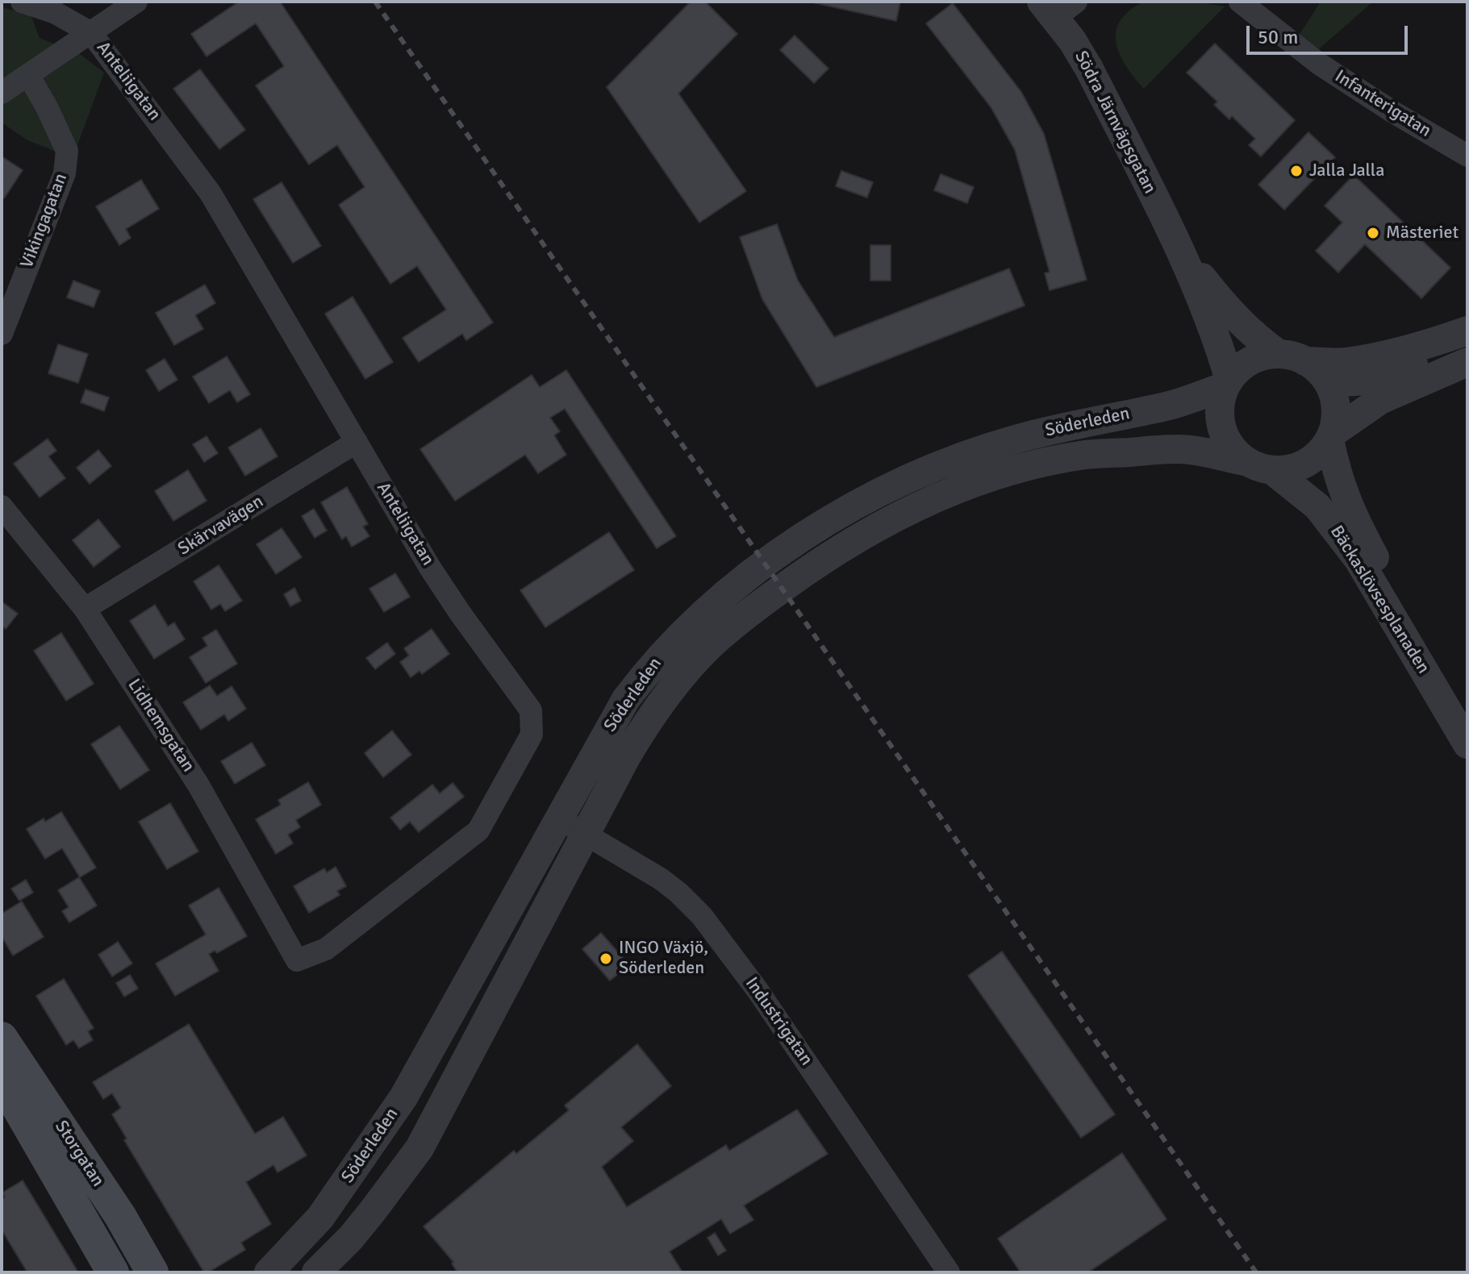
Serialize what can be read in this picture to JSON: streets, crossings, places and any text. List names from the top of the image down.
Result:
{
  "streets": {
    "main road": ["Storgatan"],
    "street": [
      "Anteliigatan",
      "Infanterigatan",
      "Södra Järnvägsgatan",
      "Vikingagatan",
      "Söderleden",
      "Skärvavägen",
      "Bäckaslövsesplanaden",
      "Lidhemsgatan",
      "Industrigatan"
    ]
  },
  "crossings": [
    ["Anteliigatan", "Skärvavägen"],
    ["Anteliigatan", "Lidhemsgatan"],
    ["Södra Järnvägsgatan", "Söderleden"],
    ["Södra Järnvägsgatan", "Bäckaslövsesplanaden"],
    ["Söderleden", "Bäckaslövsesplanaden"],
    ["Söderleden", "Industrigatan"],
    ["Skärvavägen", "Lidhemsgatan"]
  ],
  "places": ["Jalla Jalla", "Mästeriet", "INGO Växjö, Söderleden"],
  "scale_bar": "50 m"
}
